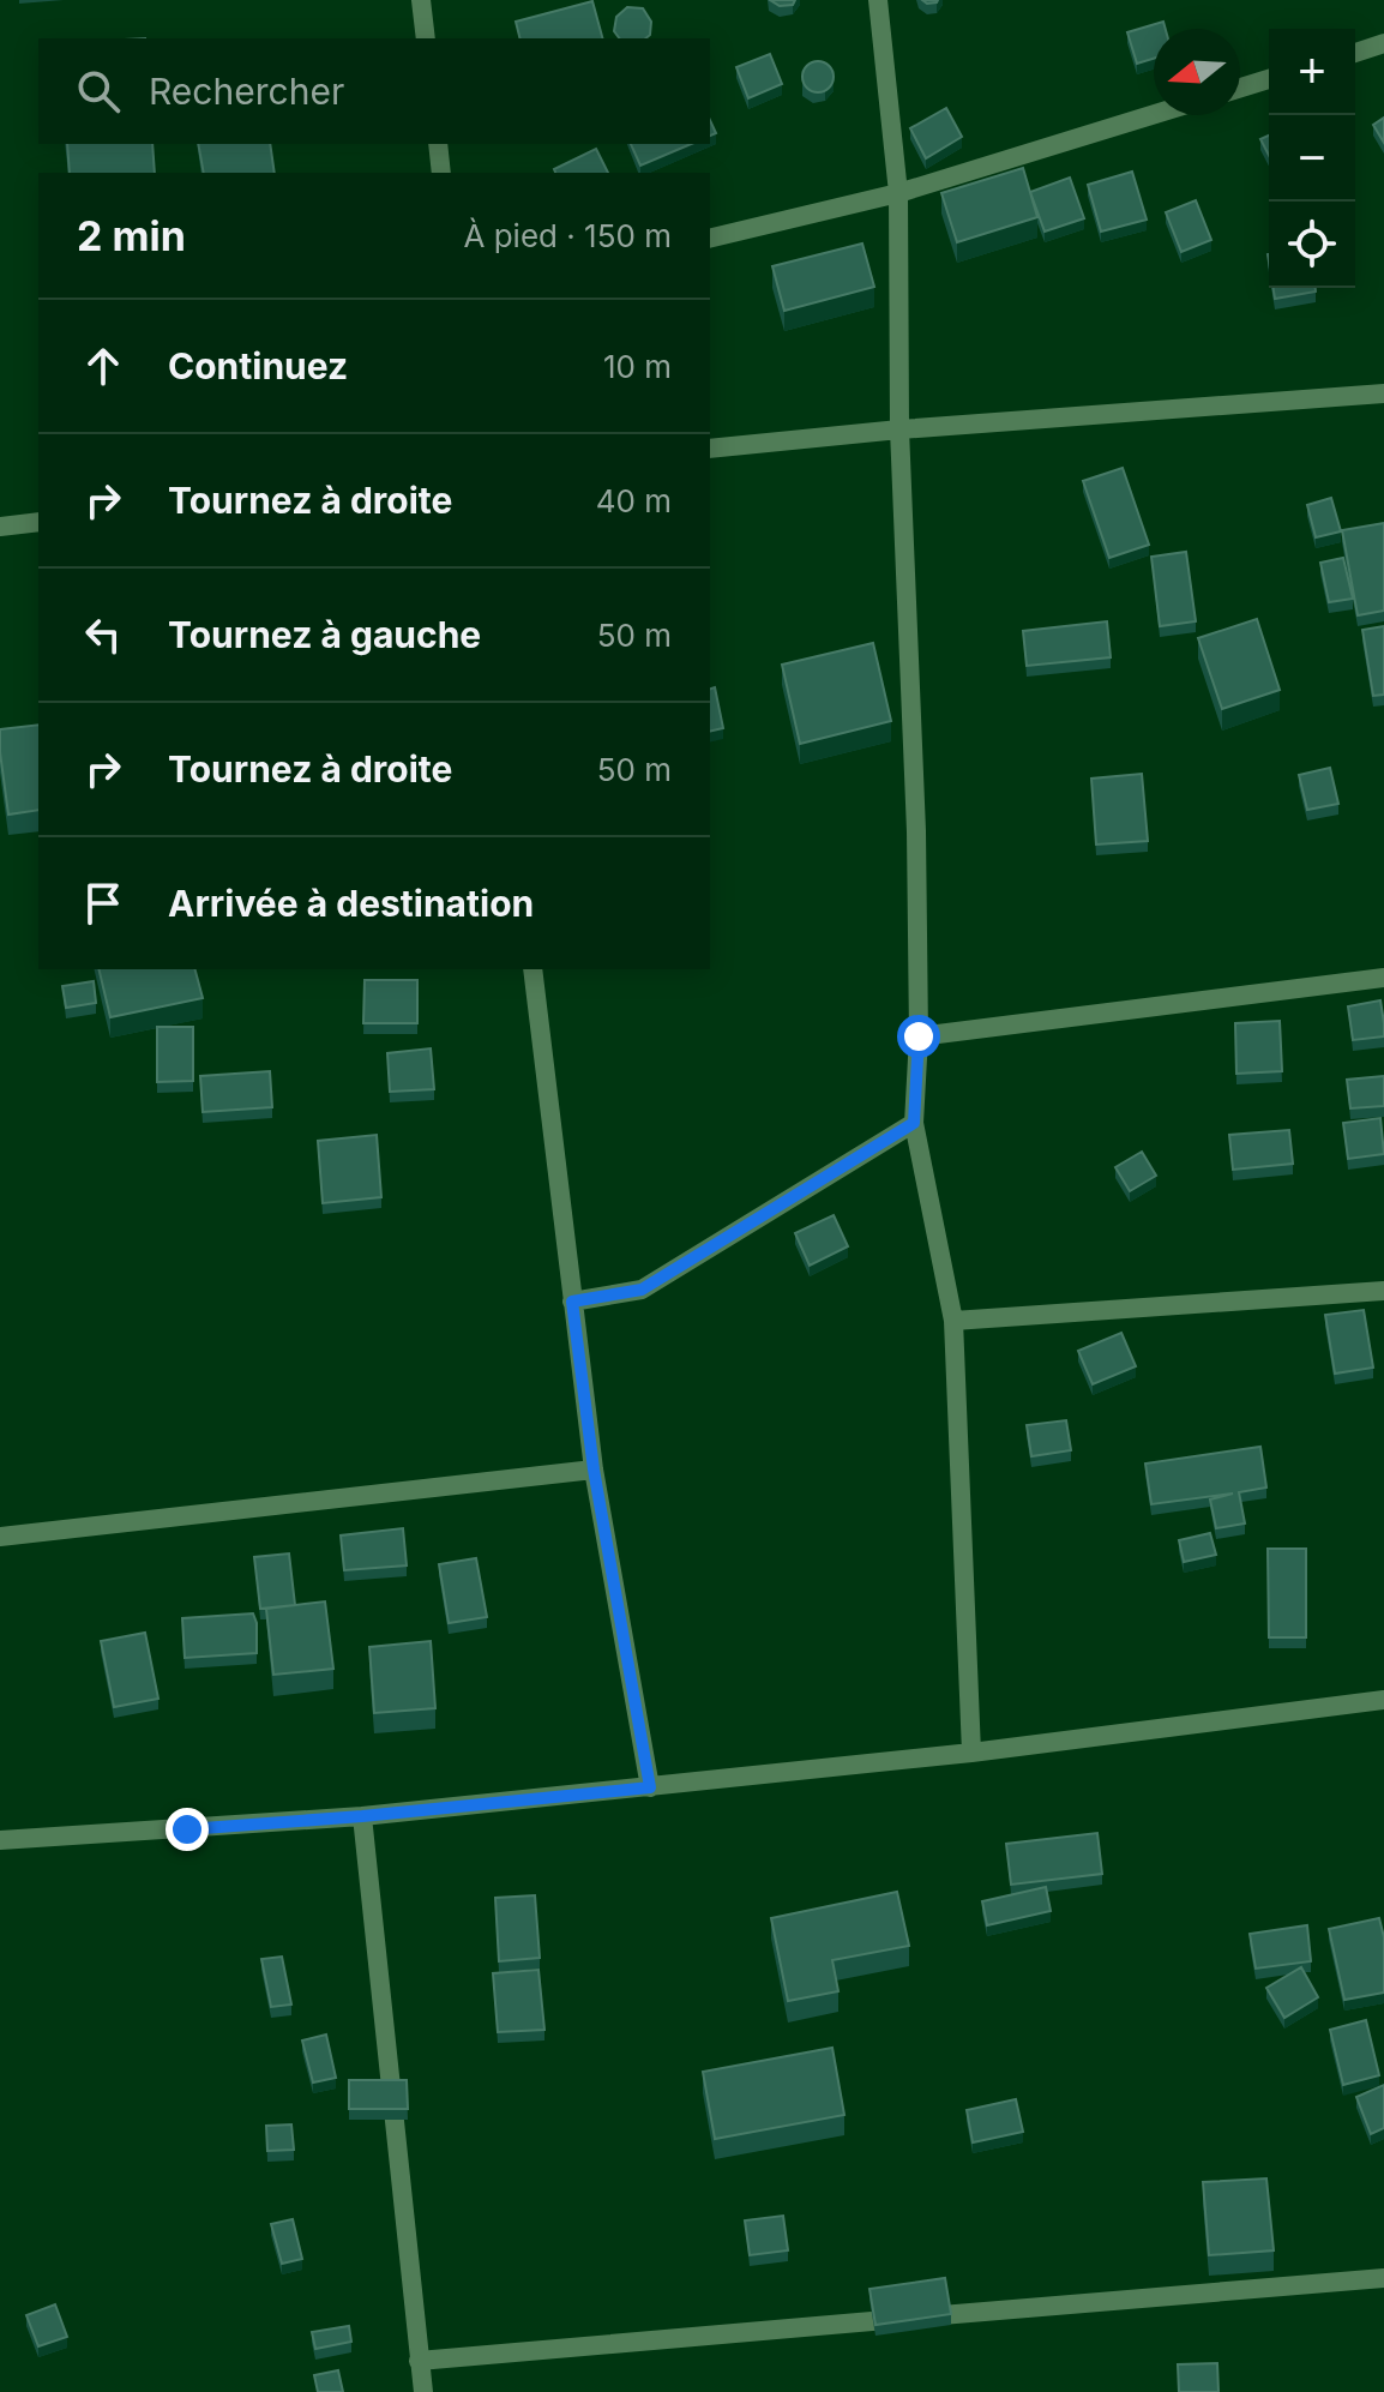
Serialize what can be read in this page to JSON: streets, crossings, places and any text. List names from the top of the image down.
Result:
{
  "north": "left",
  "page": {
    "map_buttons": ["+", "−"],
    "search": "Rechercher",
    "heading": ["2 min", "À pied · 150 m"],
    "list": [
      ["Continuez", "10 m"],
      ["Tournez à droite", "40 m"],
      ["Tournez à gauche", "50 m"],
      ["Tournez à droite", "50 m"],
      "Arrivée à destination"
    ]
  }
}
